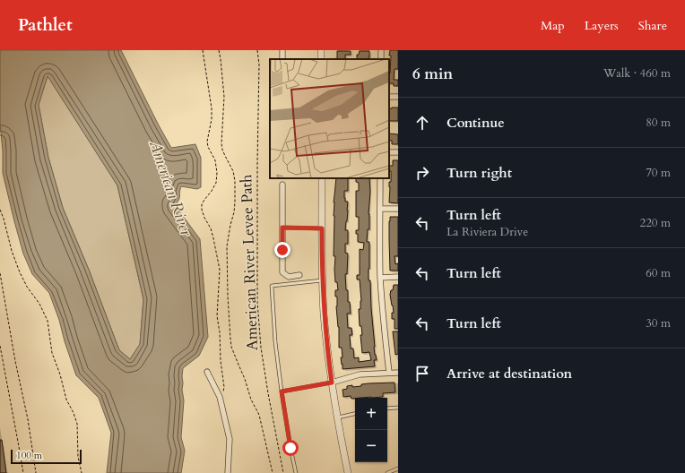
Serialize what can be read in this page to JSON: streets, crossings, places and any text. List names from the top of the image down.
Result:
{
  "streets": {
    "path": ["American River Levee Path"]
  },
  "water": ["American River"],
  "scale_bar": "100 m",
  "page": {
    "header": "Pathlet",
    "nav": ["Map", "Layers", "Share"],
    "heading": ["6 min", "Walk · 460 m"],
    "list": [
      ["Continue", "80 m"],
      ["Turn right", "70 m"],
      ["Turn left", "La Riviera Drive", "220 m"],
      ["Turn left", "60 m"],
      ["Turn left", "30 m"],
      "Arrive at destination"
    ],
    "map_buttons": ["+", "−"],
    "scale": "100 m"
  }
}
